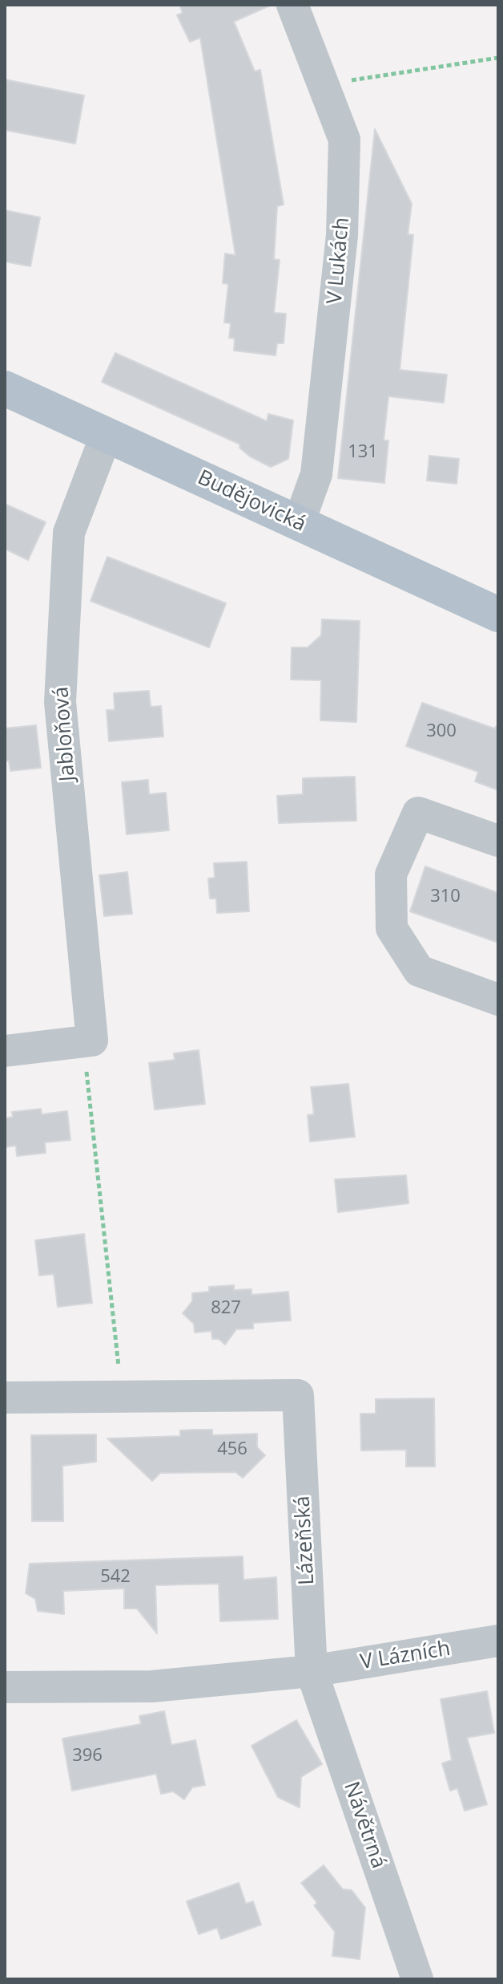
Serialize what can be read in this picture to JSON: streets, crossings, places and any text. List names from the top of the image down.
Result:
{
  "streets": {
    "main road": ["Budějovická"],
    "street": [
      "V Lukách",
      "Jabloňová",
      "Lázeňská",
      "V Lázních",
      "Návětrná"
    ]
  },
  "crossings": [
    ["V Lukách", "Budějovická"],
    ["Budějovická", "Jabloňová"],
    ["Lázeňská", "V Lázních"],
    ["Lázeňská", "Návětrná"],
    ["V Lázních", "Návětrná"]
  ],
  "house_numbers": [
    "131",
    "300",
    "310",
    "827",
    "456",
    "542",
    "396"
  ]
}
